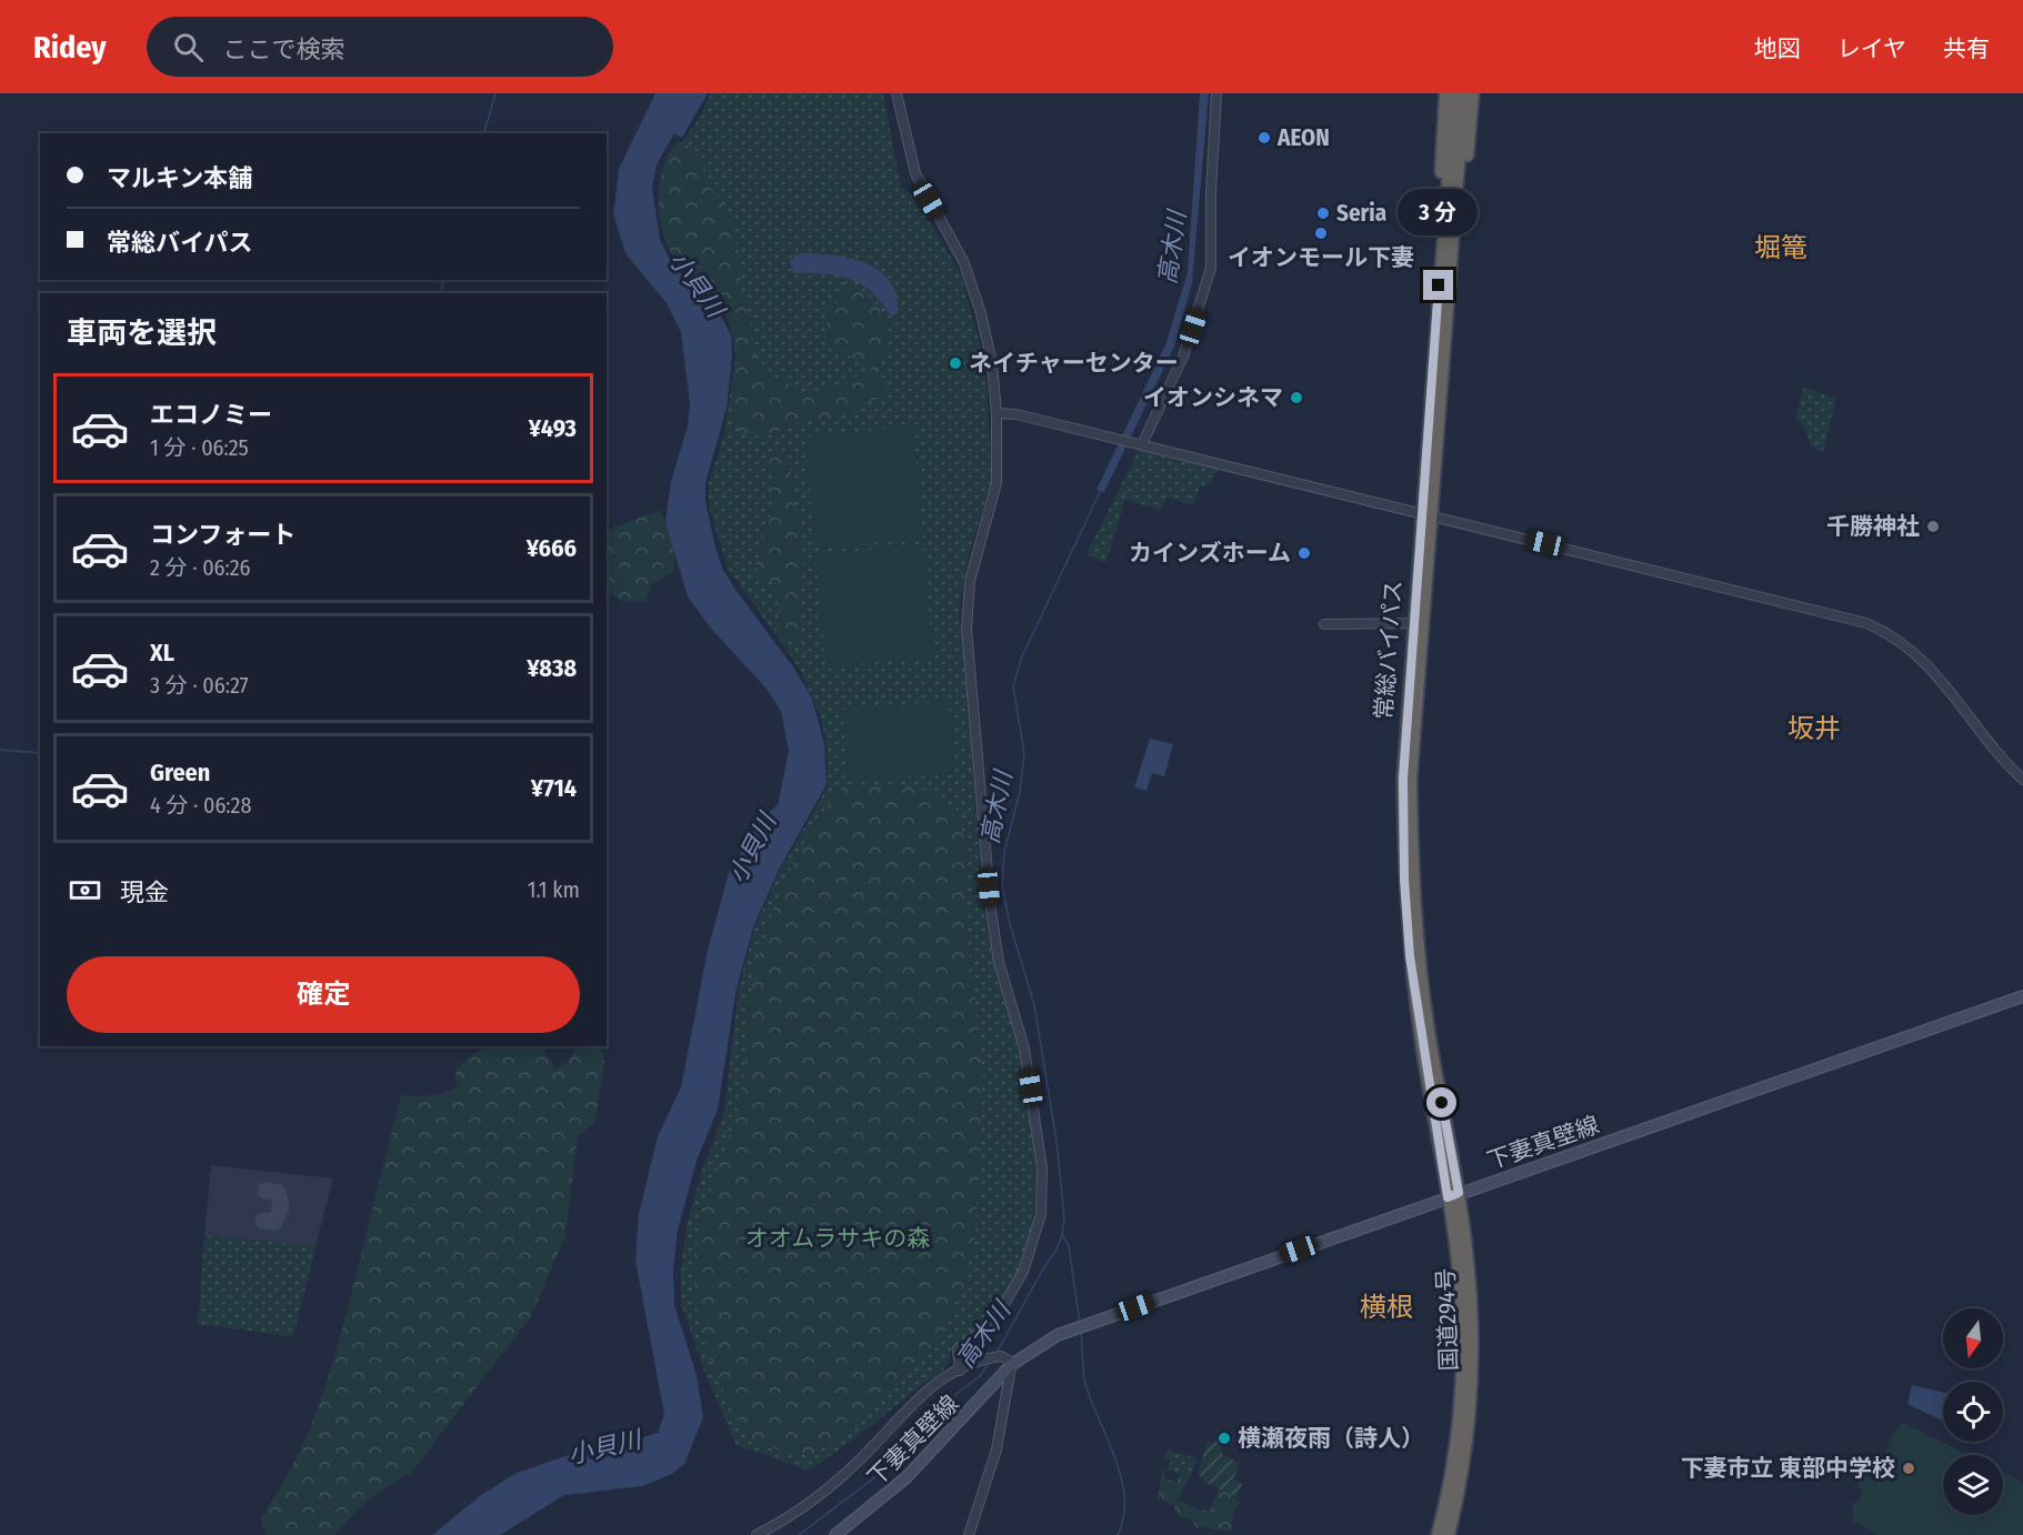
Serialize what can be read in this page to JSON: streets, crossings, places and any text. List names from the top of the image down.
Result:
{
  "streets": {
    "highway": ["常総バイパス", "国道294号"],
    "main road": ["下妻真壁線"]
  },
  "crossings": [
    ["常総バイパス", "下妻真壁線"],
    ["常総バイパス", "国道294号"],
    ["下妻真壁線", "国道294号"]
  ],
  "districts": ["堀篭", "坂井", "横根"],
  "water": ["高木川", "小貝川"],
  "parks": ["オオムラサキの森"],
  "places": [
    "AEON",
    "Seria",
    "イオンモール下妻",
    "ネイチャーセンター",
    "イオンシネマ",
    "千勝神社",
    "カインズホーム",
    "横瀬夜雨（詩人）",
    "下妻市立 東部中学校"
  ],
  "north": "bottom",
  "page": {
    "header": "Ridey",
    "search": "ここで検索",
    "nav": ["地図", "レイヤ", "共有"],
    "banner": ["マルキン本舗", "常総バイパス"],
    "bubble": "3 分",
    "heading": "車両を選択",
    "list": [
      {
        "name": "エコノミー",
        "note": "1 分 · 06:25",
        "value": "¥493"
      },
      {
        "name": "コンフォート",
        "note": "2 分 · 06:26",
        "value": "¥666"
      },
      {
        "name": "XL",
        "note": "3 分 · 06:27",
        "value": "¥838"
      },
      {
        "name": "Green",
        "note": "4 分 · 06:28",
        "value": "¥714"
      }
    ],
    "pay": ["現金", "1.1 km"],
    "buttons": "確定"
  }
}
